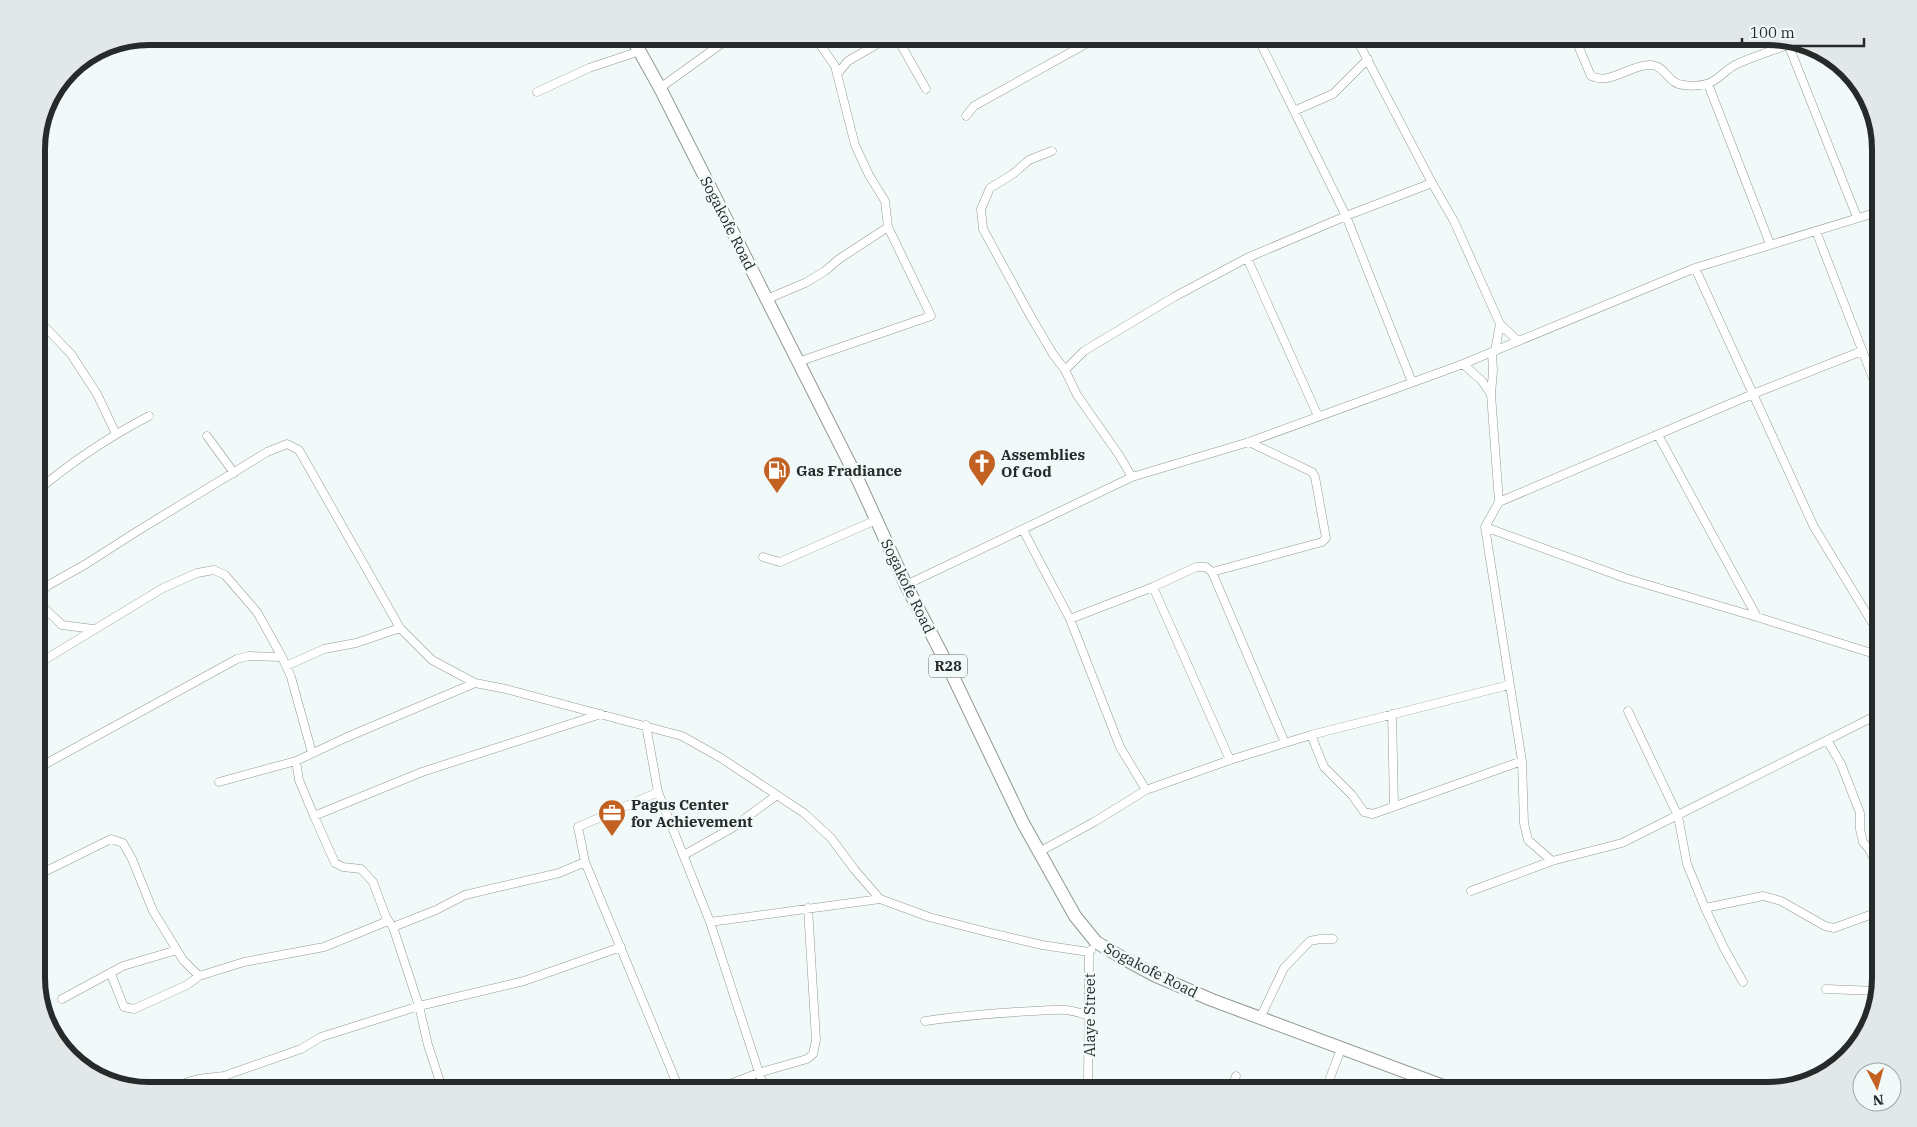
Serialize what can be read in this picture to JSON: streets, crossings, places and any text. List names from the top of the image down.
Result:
{
  "streets": {
    "main road": ["Sogakofe Road", "R28"],
    "street": ["Alaye Street"]
  },
  "crossings": [
    ["Sogakofe Road", "Alaye Street"]
  ],
  "places": {
    "church": ["Assemblies Of God"],
    "fuel station": ["Gas Fradiance"],
    "office": ["Pagus Center for Achievement"]
  },
  "scale_bar": "100 m",
  "north": "bottom"
}
